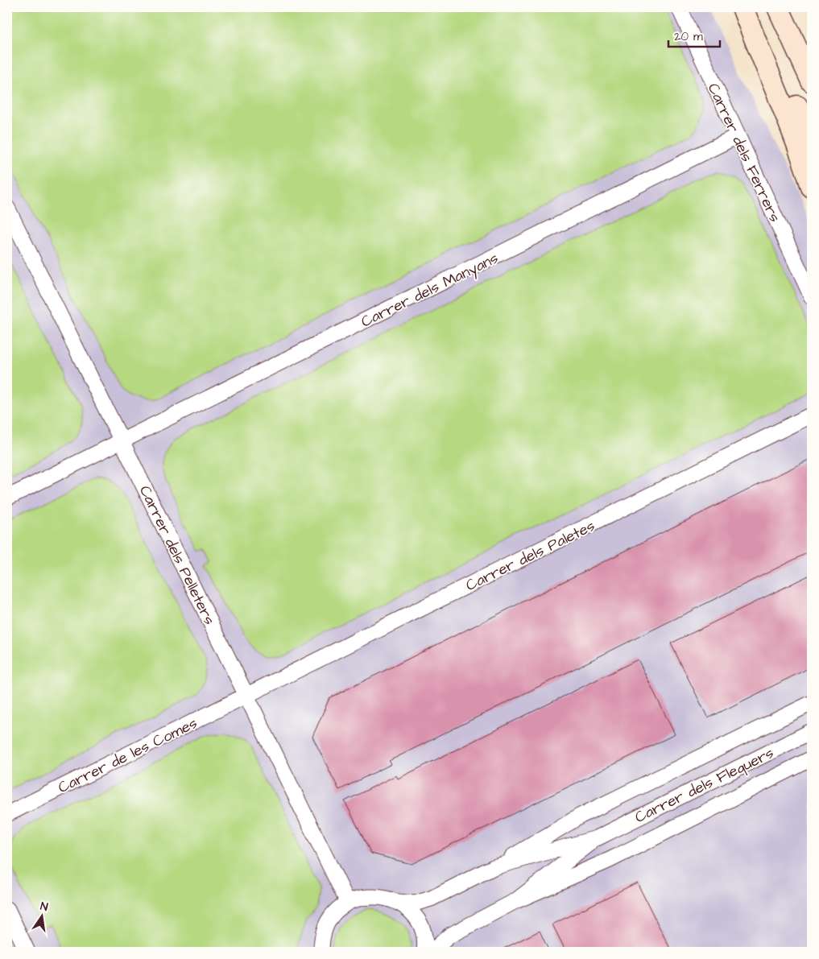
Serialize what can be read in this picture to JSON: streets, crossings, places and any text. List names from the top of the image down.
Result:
{
  "streets": {
    "street": [
      "Carrer dels Ferrers",
      "Carrer dels Manyans",
      "Carrer dels Pelleters",
      "Carrer dels Paletes",
      "Carrer de les Comes",
      "Carrer dels Flequers"
    ]
  },
  "crossings": [
    ["Carrer dels Ferrers", "Carrer dels Manyans"],
    ["Carrer dels Manyans", "Carrer dels Pelleters"],
    ["Carrer dels Pelleters", "Carrer dels Paletes"],
    ["Carrer dels Pelleters", "Carrer de les Comes"],
    ["Carrer dels Paletes", "Carrer de les Comes"]
  ],
  "scale_bar": "20 m",
  "north": "top"
}
